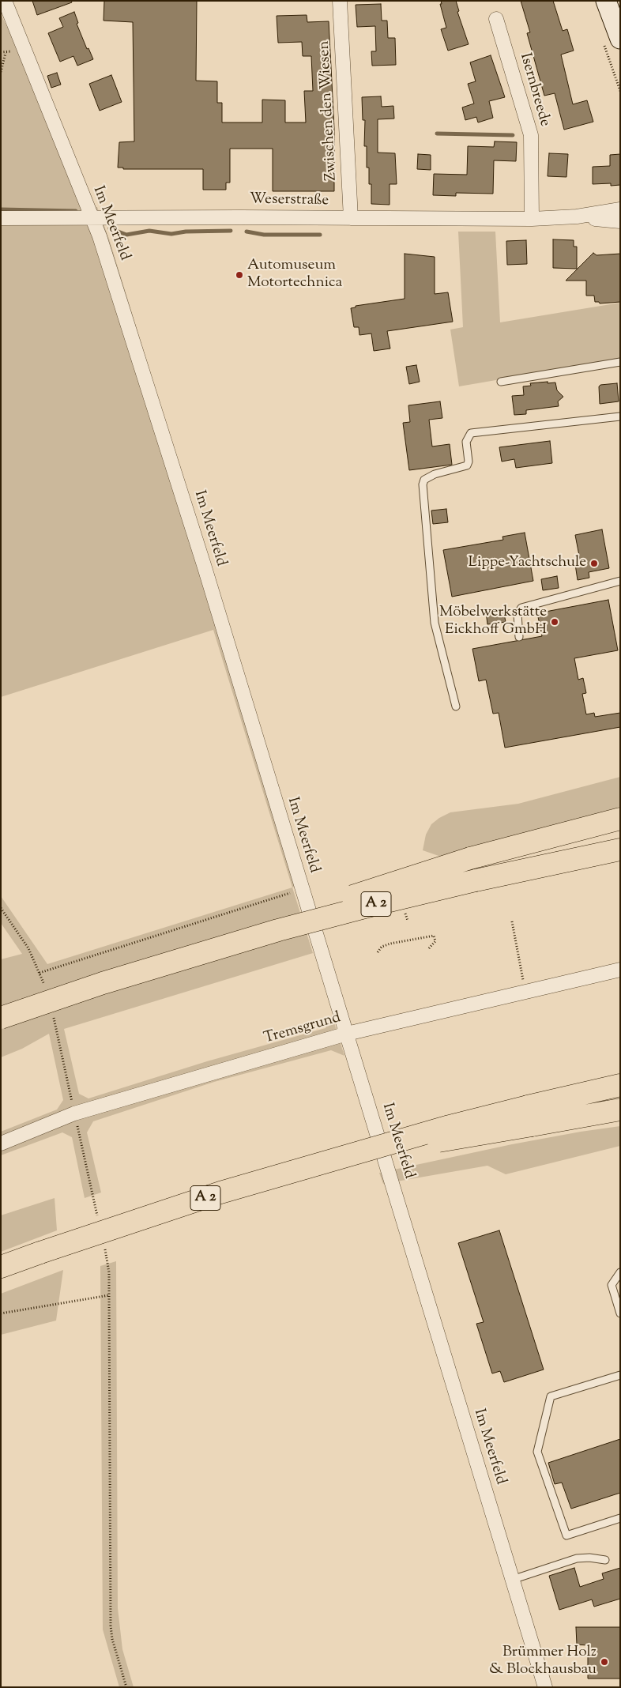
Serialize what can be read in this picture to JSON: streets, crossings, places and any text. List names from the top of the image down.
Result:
{
  "streets": {
    "highway": ["A 2"],
    "street": [
      "Isernbreede",
      "Zwischen den Wiesen",
      "Weserstraße",
      "Im Meerfeld",
      "Tremsgrund"
    ]
  },
  "crossings": [
    ["Isernbreede", "Weserstraße"],
    ["Zwischen den Wiesen", "Weserstraße"],
    ["Weserstraße", "Im Meerfeld"],
    ["Im Meerfeld", "Tremsgrund"]
  ],
  "places": [
    "Automuseum Motortechnica",
    "Lippe-Yachtschule",
    "Möbelwerkstätte Eickhoff GmbH",
    "Brümmer Holz & Blockhausbau"
  ]
}
